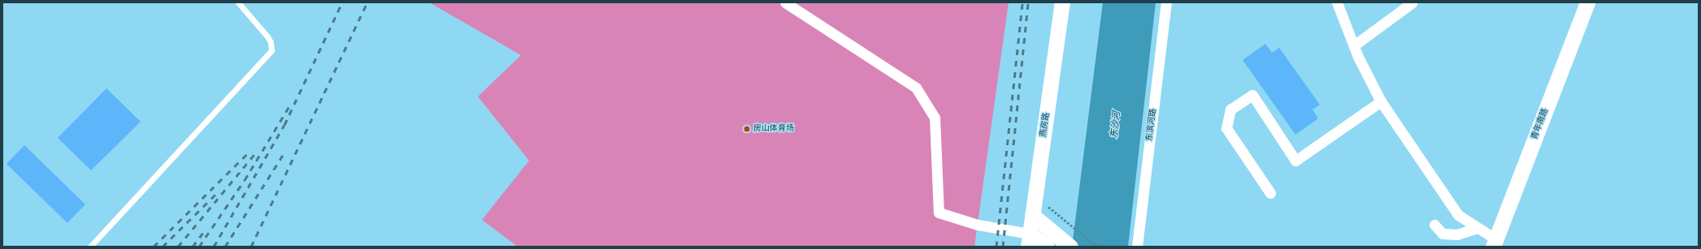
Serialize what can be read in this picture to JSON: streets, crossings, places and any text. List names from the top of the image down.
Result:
{
  "streets": {
    "main road": ["青年南路", "燕房路"],
    "street": ["东滨河路"]
  },
  "water": ["东沙河"],
  "places": ["房山体育场"]
}
